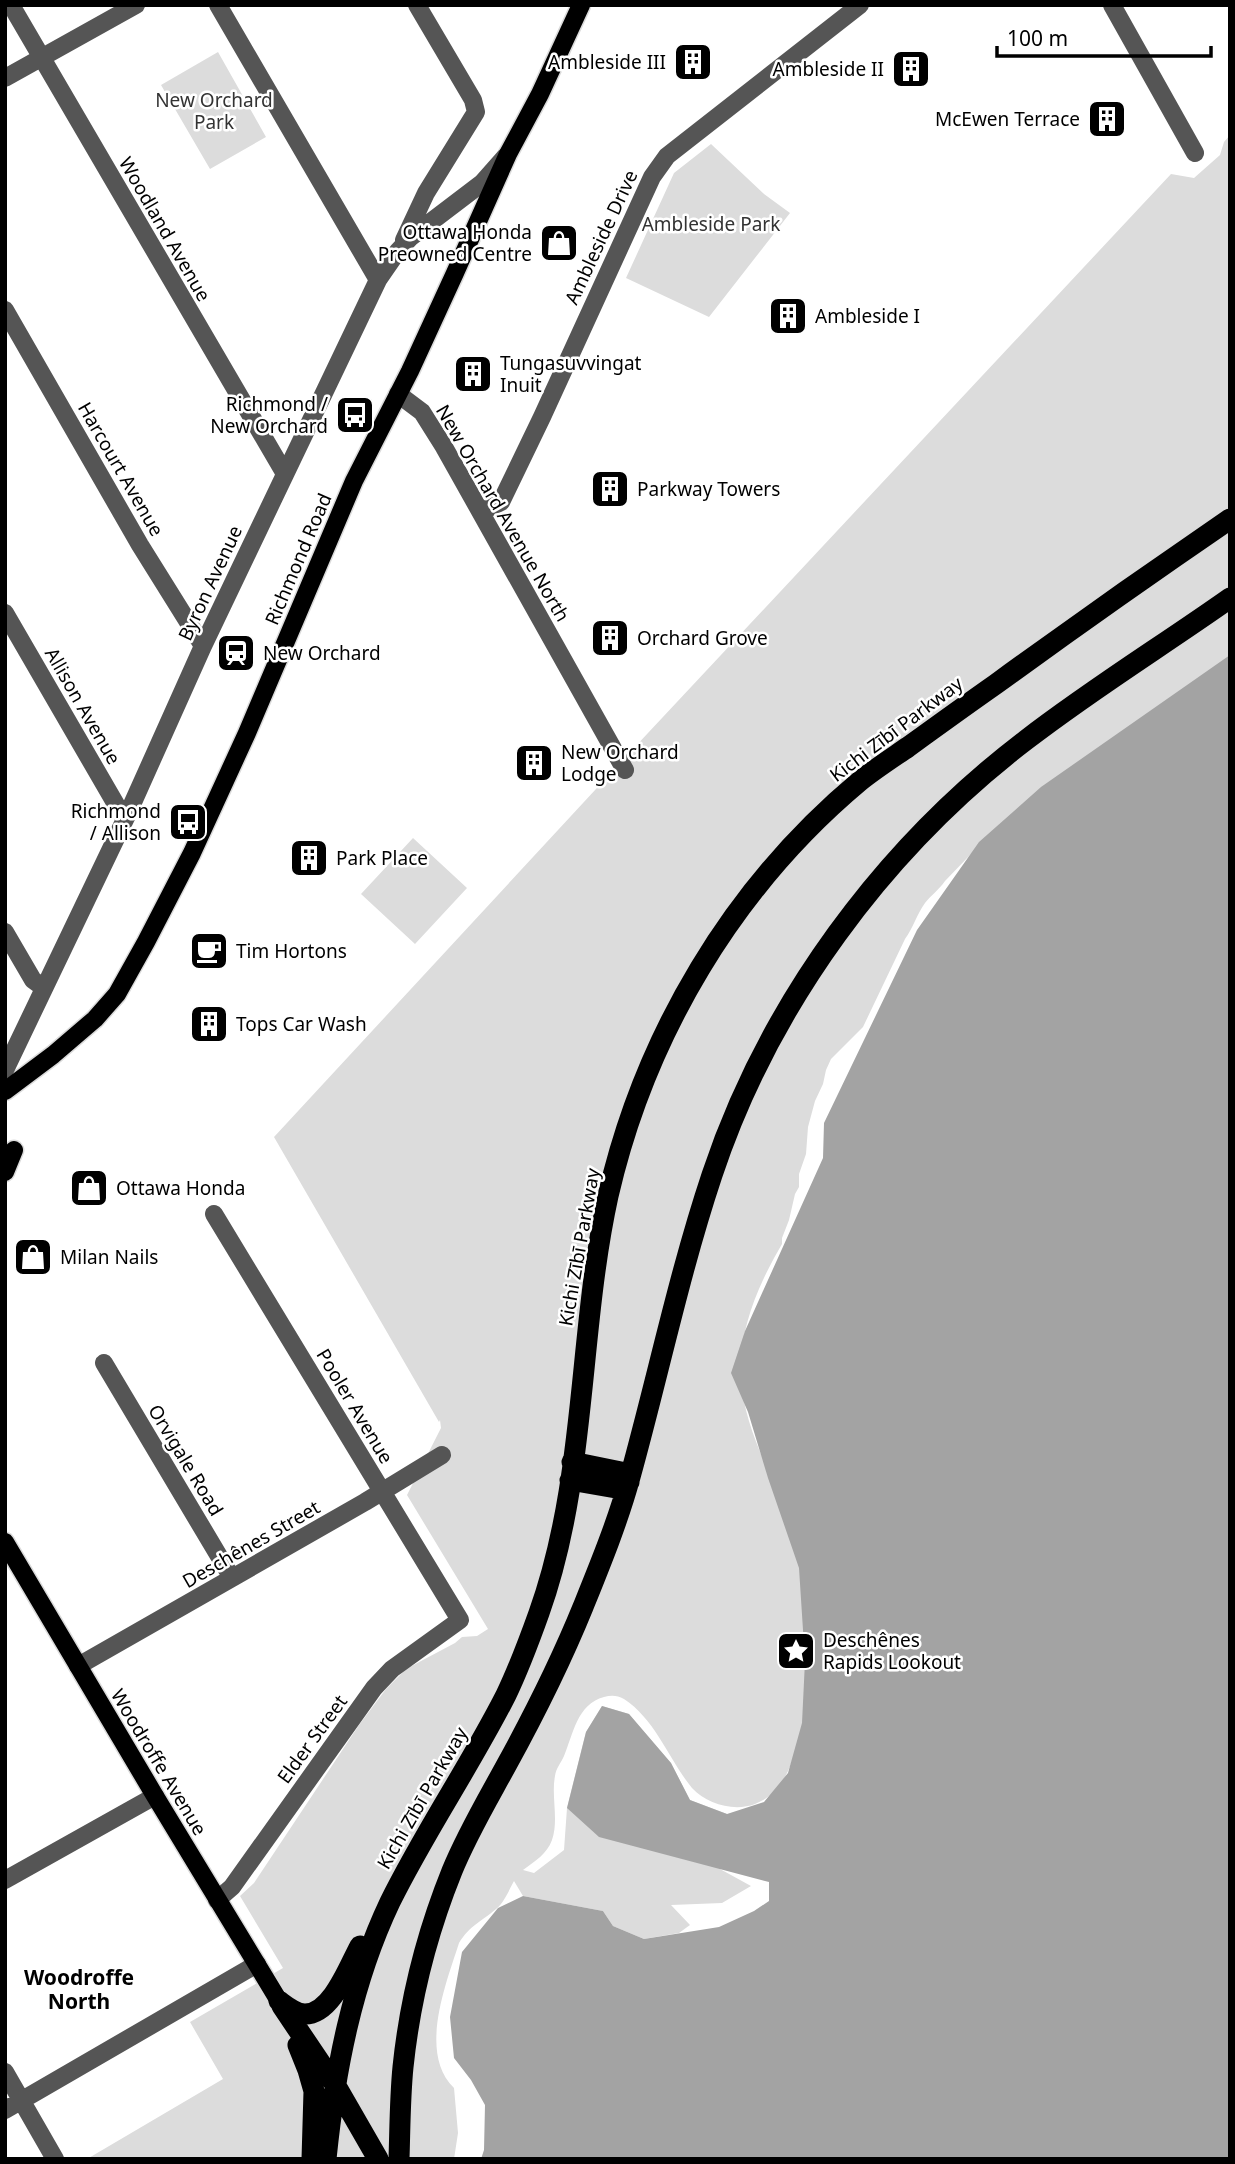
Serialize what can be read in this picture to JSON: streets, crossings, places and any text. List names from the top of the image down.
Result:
{
  "streets": {
    "highway": ["Kichi Zībī Parkway"],
    "main road": ["Richmond Road", "Woodroffe Avenue"],
    "street": [
      "Woodland Avenue",
      "Ambleside Drive",
      "Harcourt Avenue",
      "New Orchard Avenue North",
      "Byron Avenue",
      "Allison Avenue",
      "Pooler Avenue",
      "Orvigale Road",
      "Deschênes Street",
      "Elder Street"
    ]
  },
  "crossings": [
    ["Woodland Avenue", "Byron Avenue"],
    ["Ambleside Drive", "New Orchard Avenue North"],
    ["Harcourt Avenue", "Byron Avenue"],
    ["New Orchard Avenue North", "Richmond Road"],
    ["Richmond Road", "Byron Avenue"],
    ["Byron Avenue", "Allison Avenue"],
    ["Pooler Avenue", "Deschênes Street"],
    ["Pooler Avenue", "Elder Street"],
    ["Orvigale Road", "Deschênes Street"],
    ["Deschênes Street", "Woodroffe Avenue"],
    ["Elder Street", "Woodroffe Avenue"]
  ],
  "districts": ["Woodroffe North"],
  "parks": ["New Orchard Park", "Ambleside Park"],
  "places": {
    "building": [
      "Ambleside III",
      "Ambleside II",
      "McEwen Terrace",
      "Ambleside I",
      "Tungasuvvingat Inuit",
      "Parkway Towers",
      "Orchard Grove",
      "New Orchard Lodge",
      "Park Place",
      "Tops Car Wash"
    ],
    "shop": ["Ottawa Honda Preowned Centre", "Ottawa Honda", "Milan Nails"],
    "bus stop": ["Richmond / New Orchard", "Richmond / Allison"],
    "station": ["New Orchard"],
    "cafe": ["Tim Hortons"],
    "place": ["Deschênes Rapids Lookout"]
  },
  "scale_bar": "100 m"
}
